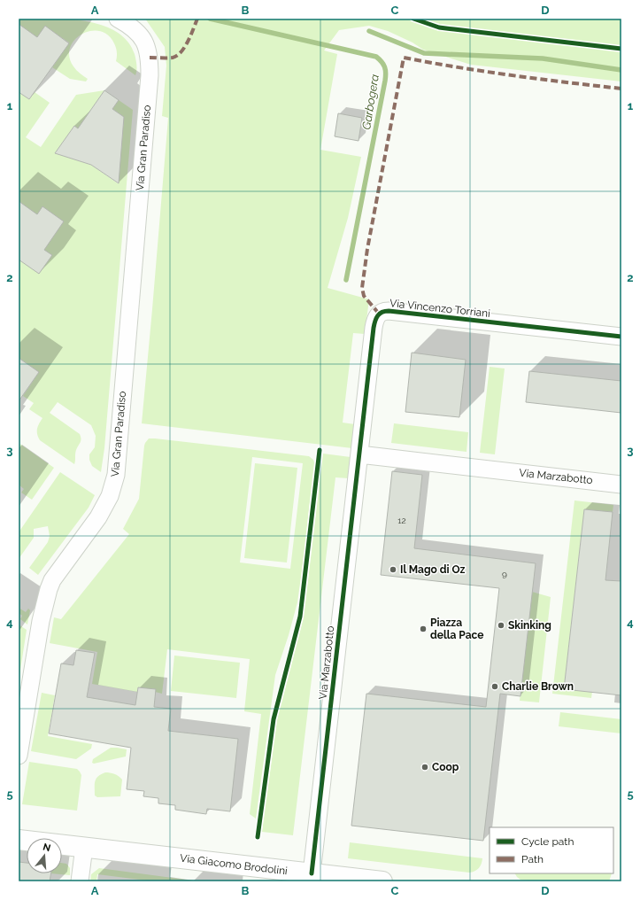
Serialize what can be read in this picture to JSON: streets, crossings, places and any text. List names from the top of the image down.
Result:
{
  "streets": {
    "street": [
      "Via Gran Paradiso",
      "Via Vincenzo Torriani",
      "Via Marzabotto",
      "Via Giacomo Brodolini"
    ]
  },
  "crossings": [
    ["Via Vincenzo Torriani", "Via Marzabotto"],
    ["Via Marzabotto", "Via Giacomo Brodolini"]
  ],
  "water": ["Garbogera"],
  "places": [
    "Il Mago di Oz",
    "Skinking",
    "Piazza della Pace",
    "Charlie Brown",
    "Coop"
  ],
  "house_numbers": ["12", "9"],
  "legend": ["Cycle path", "Path"],
  "north": "top",
  "grid": {
    "columns": [
      "A",
      "B",
      "C",
      "D"
    ],
    "rows": [
      "1",
      "2",
      "3",
      "4",
      "5"
    ]
  }
}
